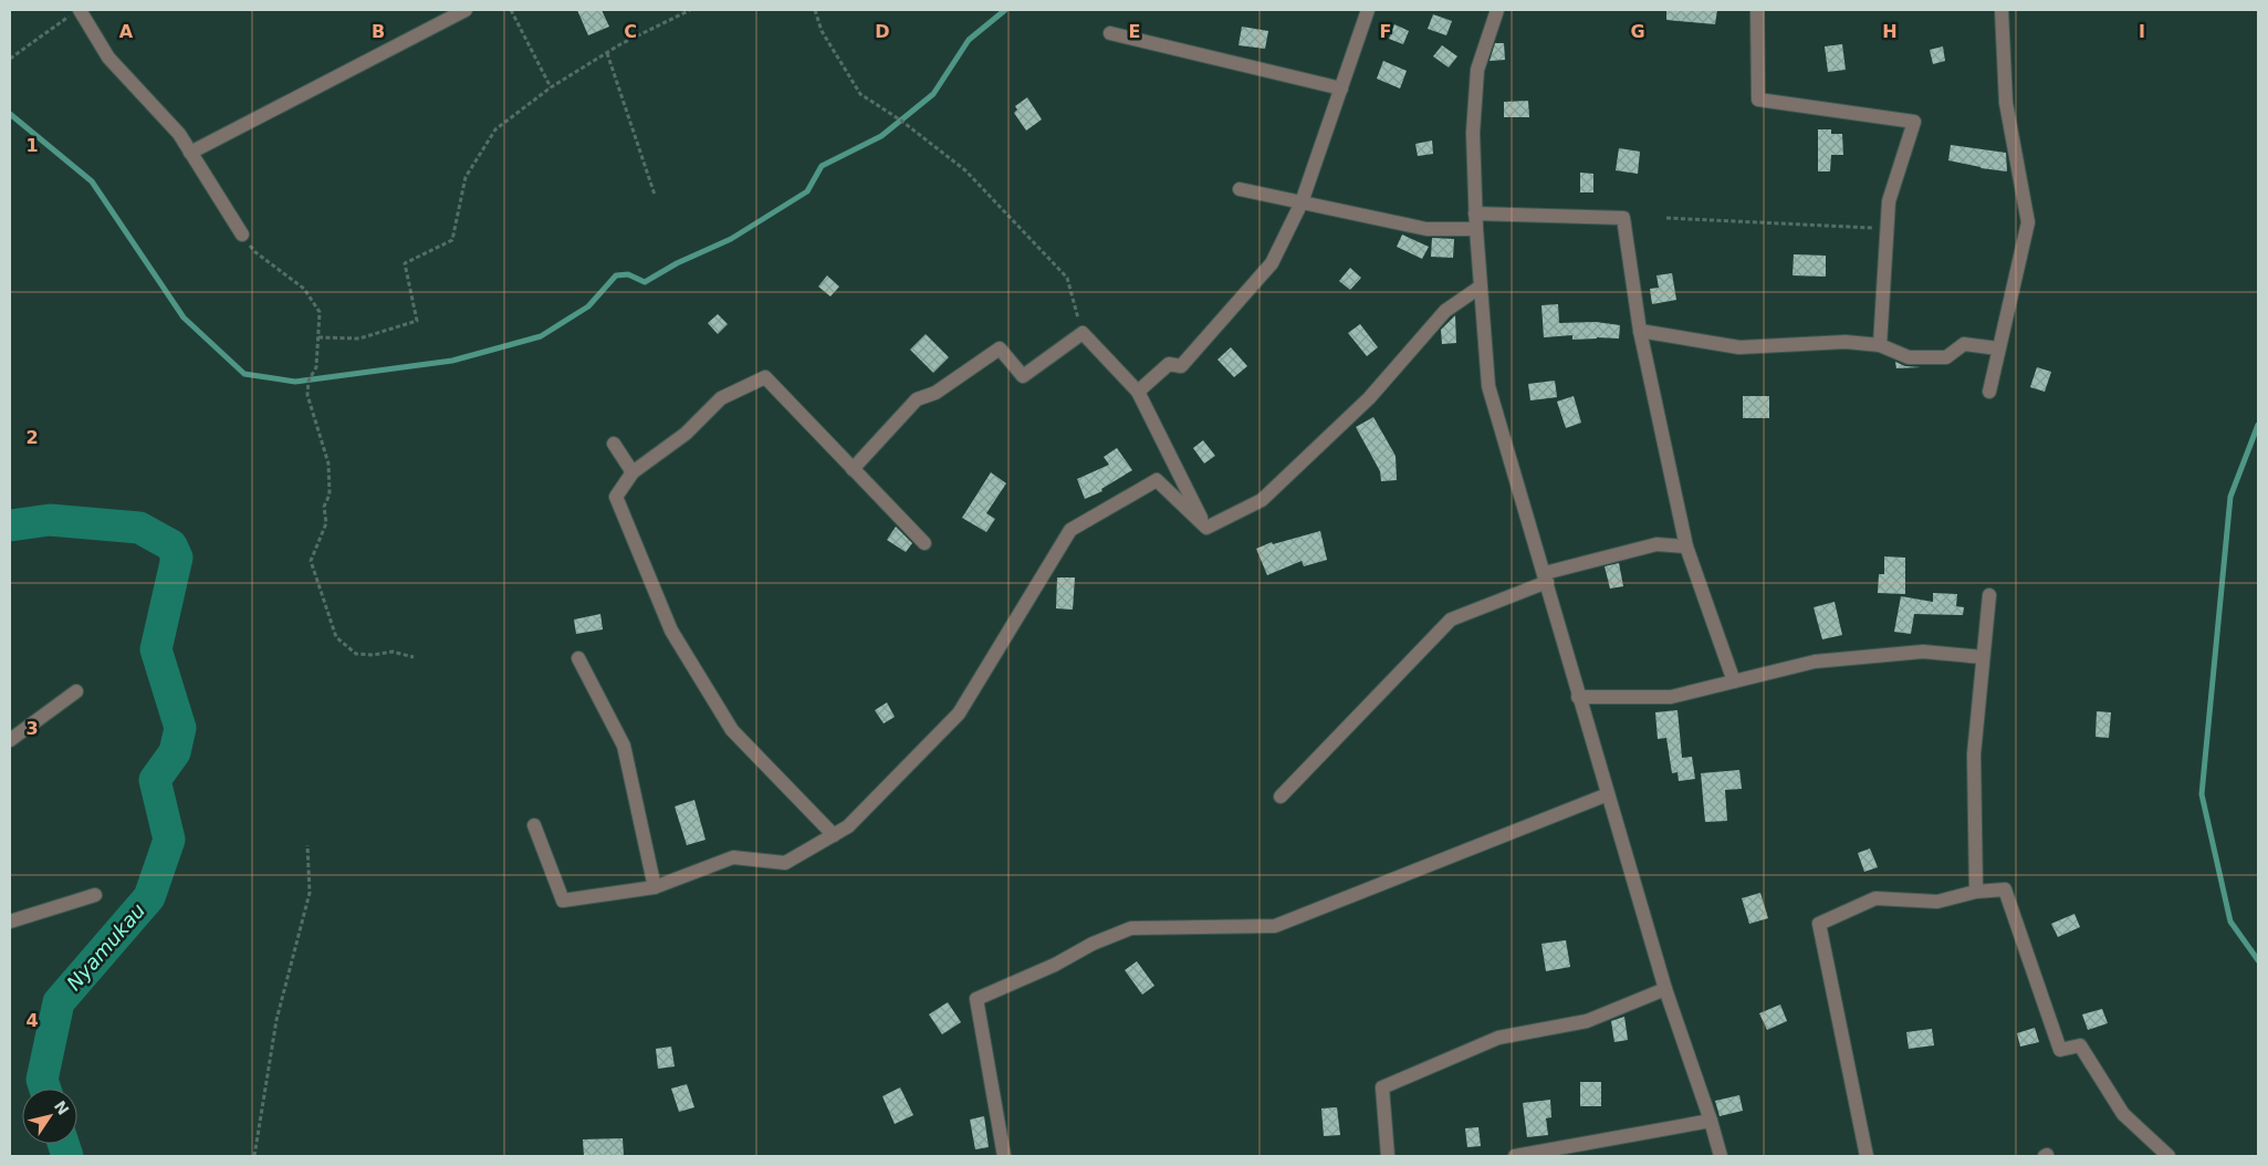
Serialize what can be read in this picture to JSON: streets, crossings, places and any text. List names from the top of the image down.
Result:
{
  "water": ["Nyamukau"],
  "north": "top right",
  "grid": {
    "columns": [
      "A",
      "B",
      "C",
      "D",
      "E",
      "F",
      "G",
      "H",
      "I"
    ],
    "rows": [
      "1",
      "2",
      "3",
      "4"
    ]
  }
}
